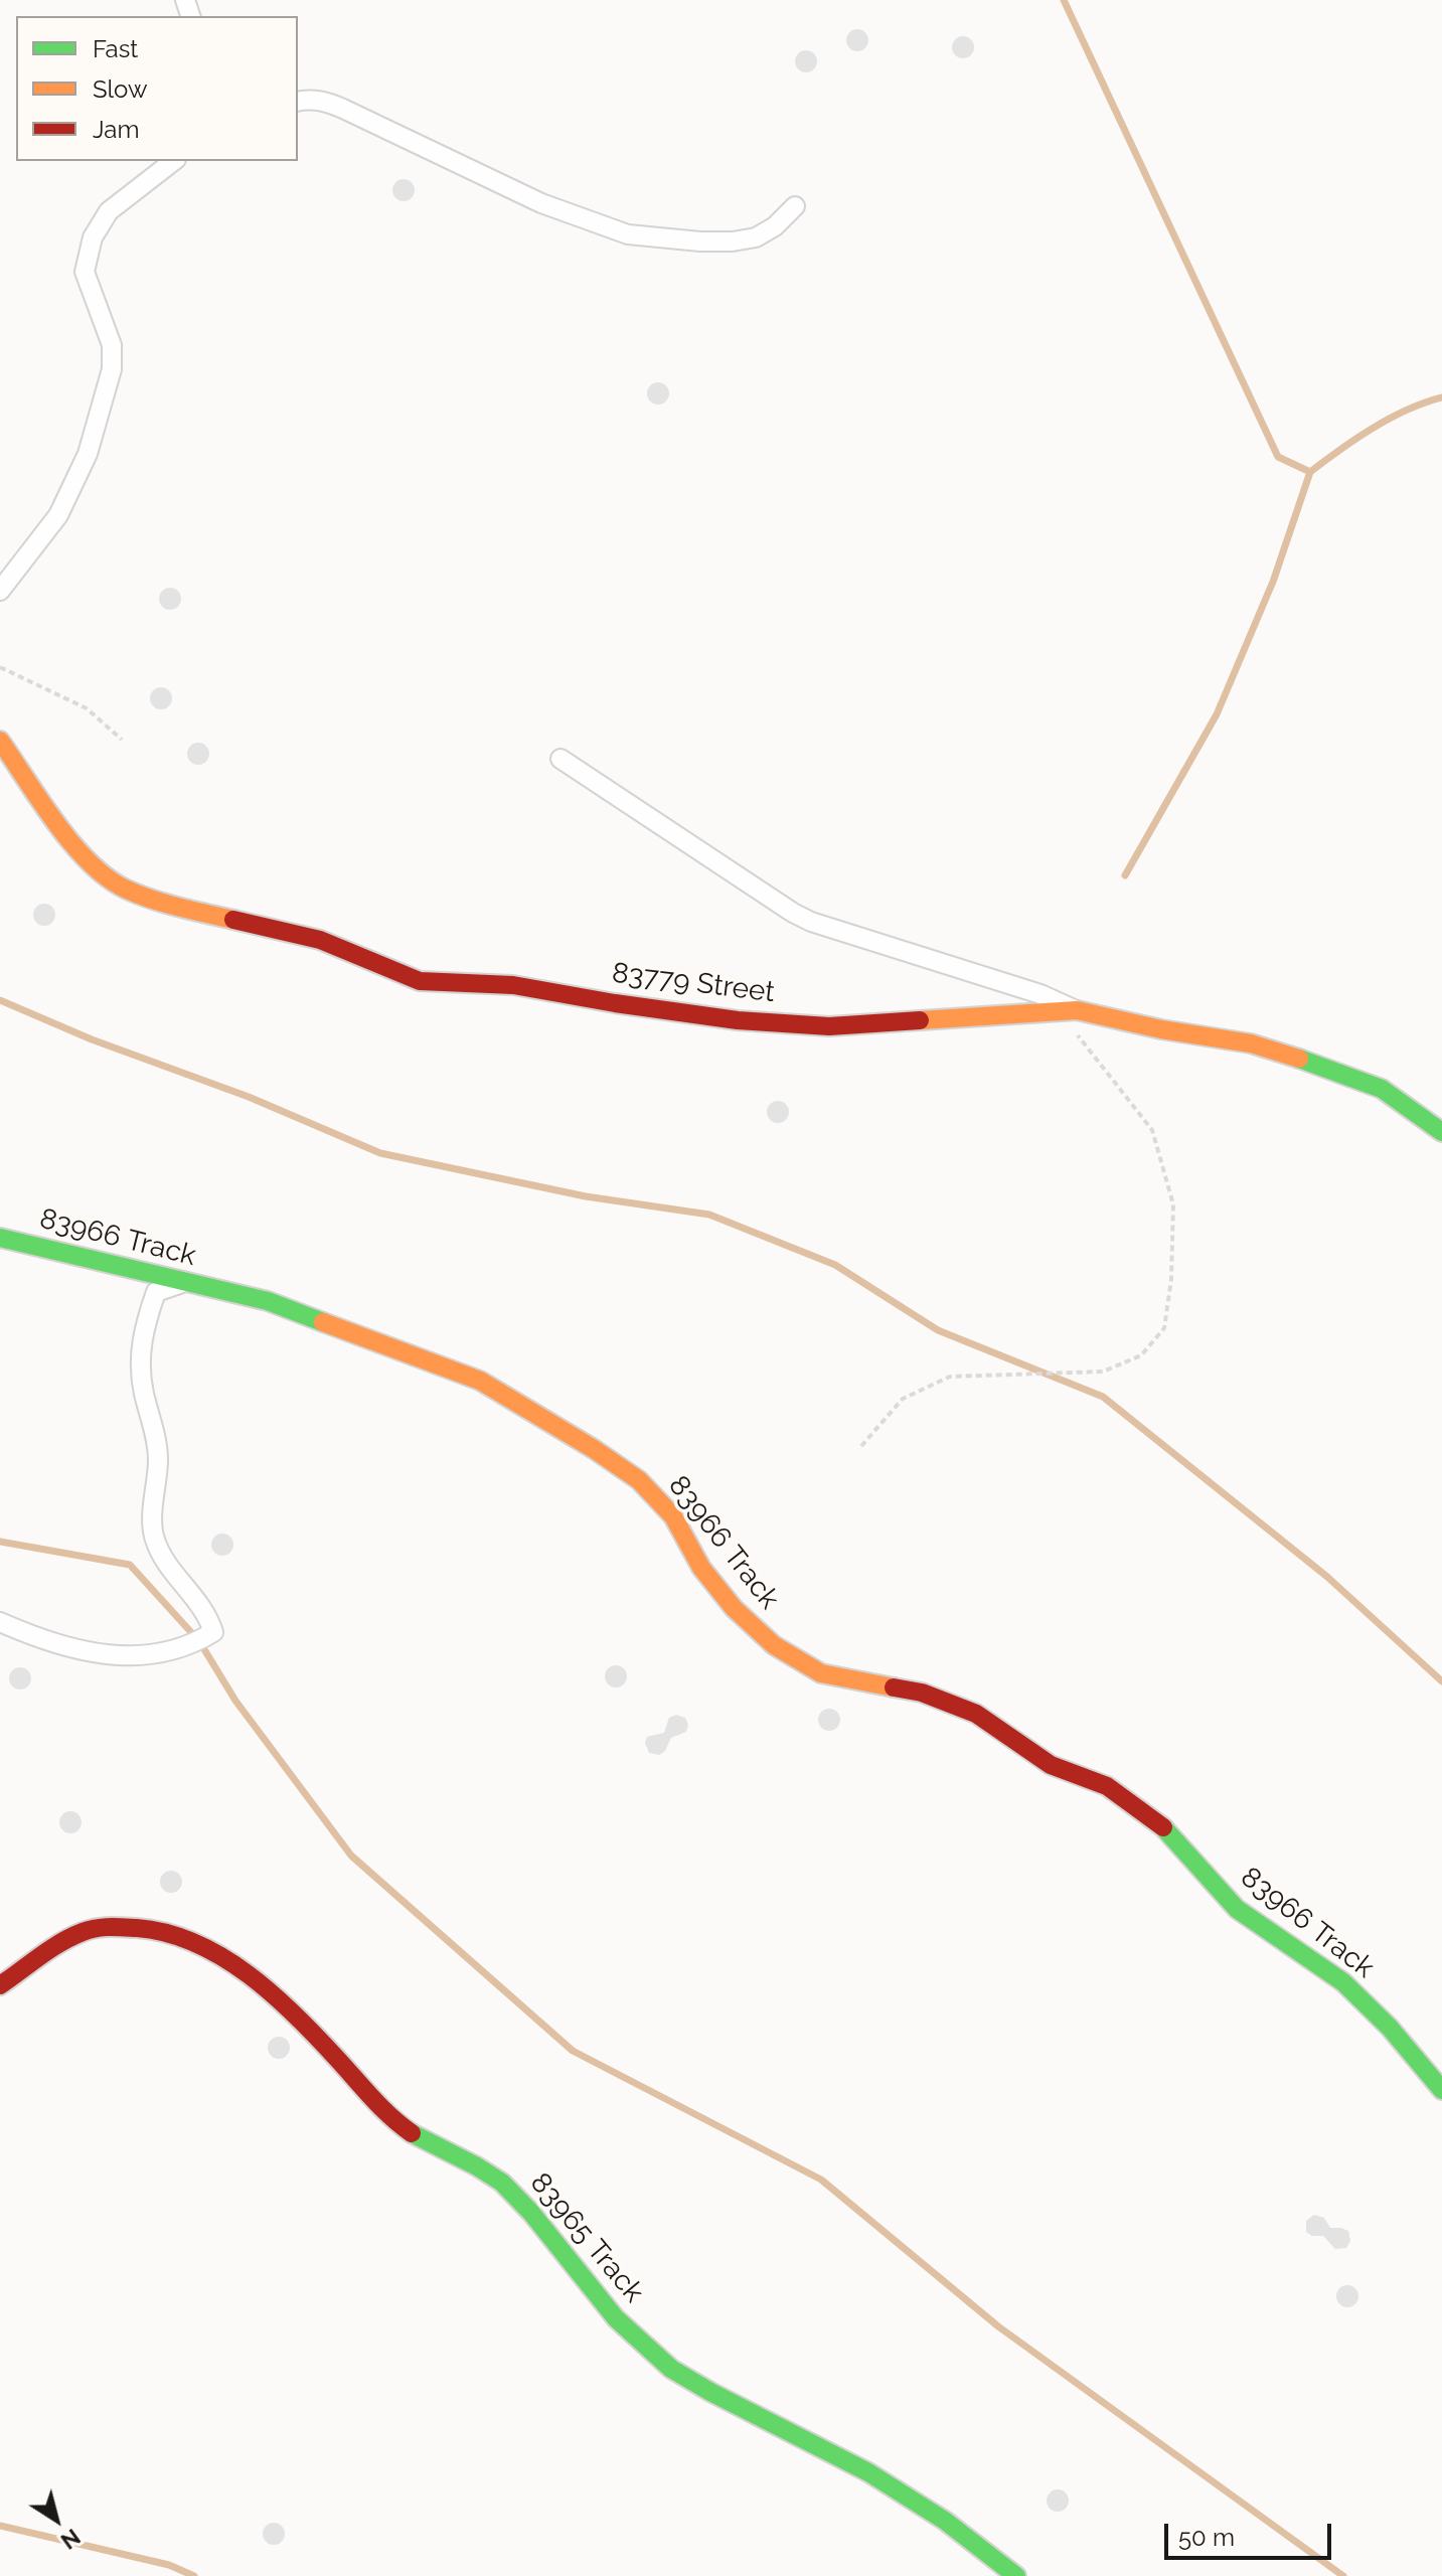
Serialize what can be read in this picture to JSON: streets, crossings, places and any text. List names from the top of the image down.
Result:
{
  "streets": {
    "street": ["83779 Street", "83966 Track", "83965 Track"]
  },
  "legend": ["Fast", "Slow", "Jam"],
  "scale_bar": "50 m",
  "north": "bottom right"
}
